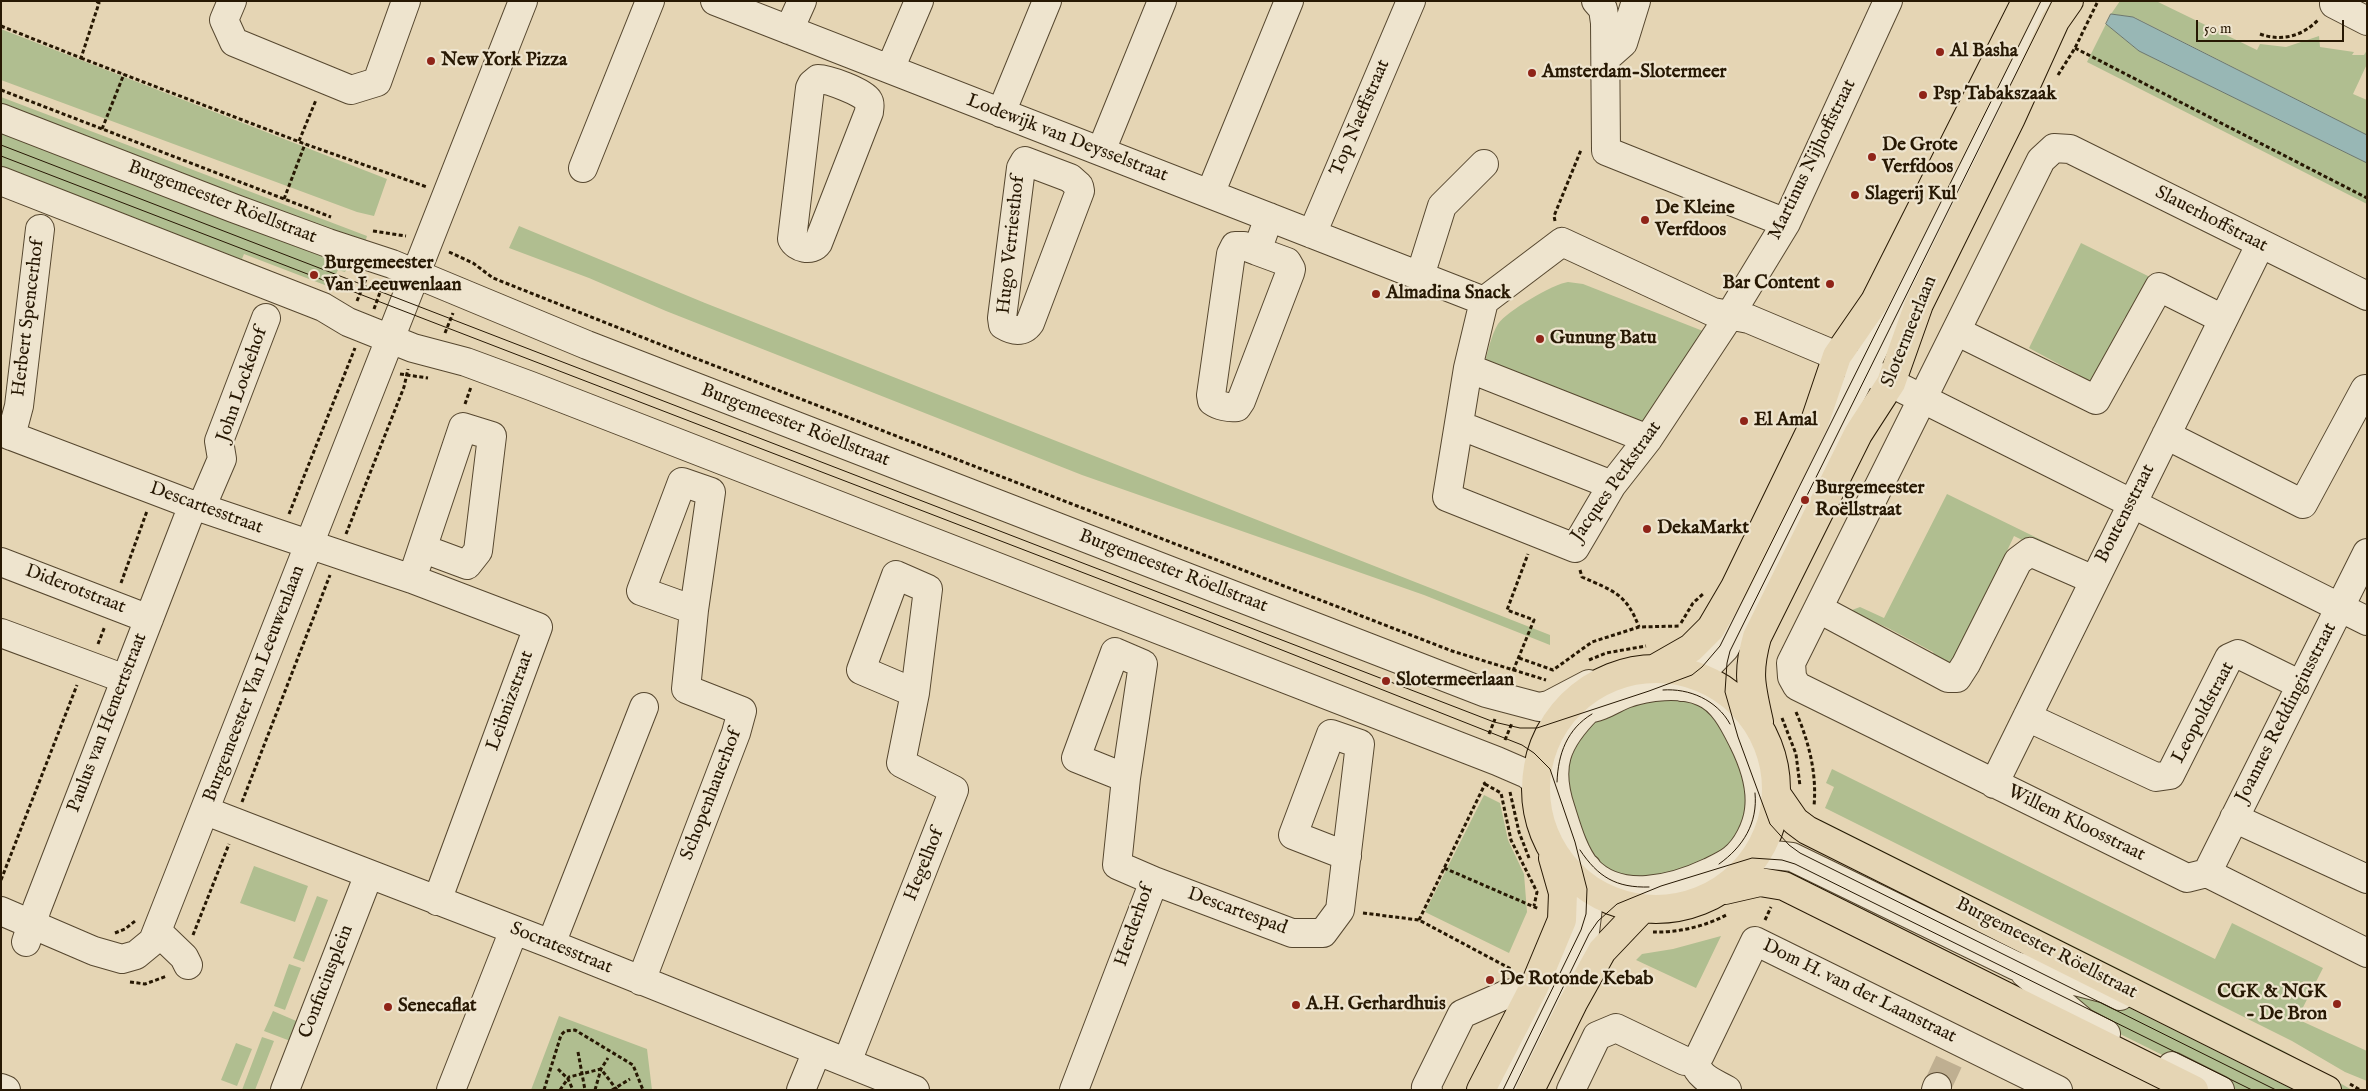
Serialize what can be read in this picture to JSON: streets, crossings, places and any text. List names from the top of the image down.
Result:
{
  "streets": {
    "main road": ["Burgemeester Röellstraat", "Slotermeerlaan"],
    "street": [
      "Top Naeffstraat",
      "Lodewijk van Deysselstraat",
      "Martinus Nijhoffstraat",
      "Slauerhoffstraat",
      "Hugo Verriesthof",
      "Herbert Spencerhof",
      "John Lockehof",
      "Jacques Perkstraat",
      "Descartesstraat",
      "Boutensstraat",
      "Diderotstraat",
      "Burgemeester Van Leeuwenlaan",
      "Leibnizstraat",
      "Leopoldstraat",
      "Joannes Reddingiusstraat",
      "Paulus van Hemertstraat",
      "Schopenhauerhof",
      "Willem Kloosstraat",
      "Hegelhof",
      "Descartespad",
      "Herderhof",
      "Socratesstraat",
      "Confuciusplein",
      "Dom H. van der Laanstraat"
    ]
  },
  "crossings": [
    ["Top Naeffstraat", "Lodewijk van Deysselstraat"],
    ["Lodewijk van Deysselstraat", "Hugo Verriesthof"],
    ["Lodewijk van Deysselstraat", "Jacques Perkstraat"],
    ["Martinus Nijhoffstraat", "Jacques Perkstraat"],
    ["Burgemeester Röellstraat", "Slotermeerlaan"],
    ["Burgemeester Röellstraat", "Burgemeester Van Leeuwenlaan"],
    ["Slauerhoffstraat", "Slotermeerlaan"],
    ["Slauerhoffstraat", "Boutensstraat"],
    ["Herbert Spencerhof", "Descartesstraat"],
    ["Slotermeerlaan", "Willem Kloosstraat"],
    ["John Lockehof", "Descartesstraat"],
    ["John Lockehof", "Paulus van Hemertstraat"],
    ["Descartesstraat", "Burgemeester Van Leeuwenlaan"],
    ["Descartesstraat", "Leibnizstraat"],
    ["Descartesstraat", "Paulus van Hemertstraat"],
    ["Boutensstraat", "Leopoldstraat"],
    ["Boutensstraat", "Willem Kloosstraat"],
    ["Diderotstraat", "Paulus van Hemertstraat"],
    ["Burgemeester Van Leeuwenlaan", "Socratesstraat"],
    ["Leibnizstraat", "Socratesstraat"],
    ["Leopoldstraat", "Joannes Reddingiusstraat"],
    ["Joannes Reddingiusstraat", "Willem Kloosstraat"],
    ["Schopenhauerhof", "Socratesstraat"],
    ["Hegelhof", "Socratesstraat"],
    ["Descartespad", "Herderhof"],
    ["Socratesstraat", "Confuciusplein"]
  ],
  "places": [
    "Al Basha",
    "New York Pizza",
    "Amsterdam-Slotermeer",
    "Psp Tabakszaak",
    "De Grote Verfdoos",
    "Slagerij Kul",
    "De Kleine Verfdoos",
    "Burgemeester Van Leeuwenlaan",
    "Bar Content",
    "Almadina Snack",
    "Gunung Batu",
    "El Amal",
    "Burgemeester Roëllstraat",
    "DekaMarkt",
    "Slotermeerlaan",
    "De Rotonde Kebab",
    "CGK & NGK - De Bron",
    "A.H. Gerhardhuis",
    "Senecaflat"
  ],
  "scale_bar": "50 m"
}
